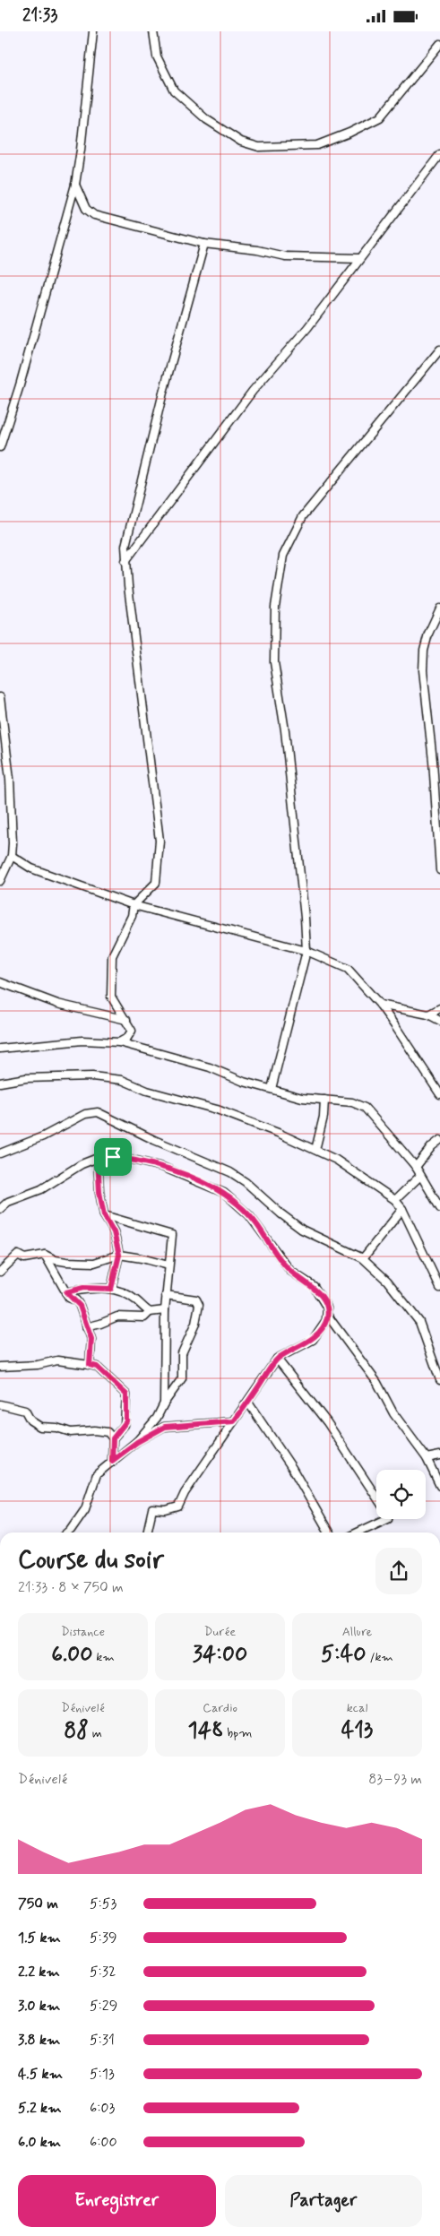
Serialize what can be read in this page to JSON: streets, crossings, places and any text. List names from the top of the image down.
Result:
{
  "page": {
    "status": "21:33",
    "heading": ["Course du soir", "21:33 · 8 × 750 m"],
    "stats": [
      ["Distance", "6.00 km"],
      ["Durée", "34:00"],
      ["Allure", "5:40 /km"],
      ["Dénivelé", "88 m"],
      ["Cardio", "148 bpm"],
      ["kcal", "413"]
    ],
    "chart": ["Dénivelé", "83–93 m"],
    "list": [
      {
        "name": "750 m",
        "note": "5:53"
      },
      {
        "name": "1.5 km",
        "note": "5:39"
      },
      {
        "name": "2.2 km",
        "note": "5:32"
      },
      {
        "name": "3.0 km",
        "note": "5:29"
      },
      {
        "name": "3.8 km",
        "note": "5:31"
      },
      {
        "name": "4.5 km",
        "note": "5:13"
      },
      {
        "name": "5.2 km",
        "note": "6:03"
      },
      {
        "name": "6.0 km",
        "note": "6:00"
      }
    ],
    "buttons": ["Enregistrer", "Partager"]
  }
}
